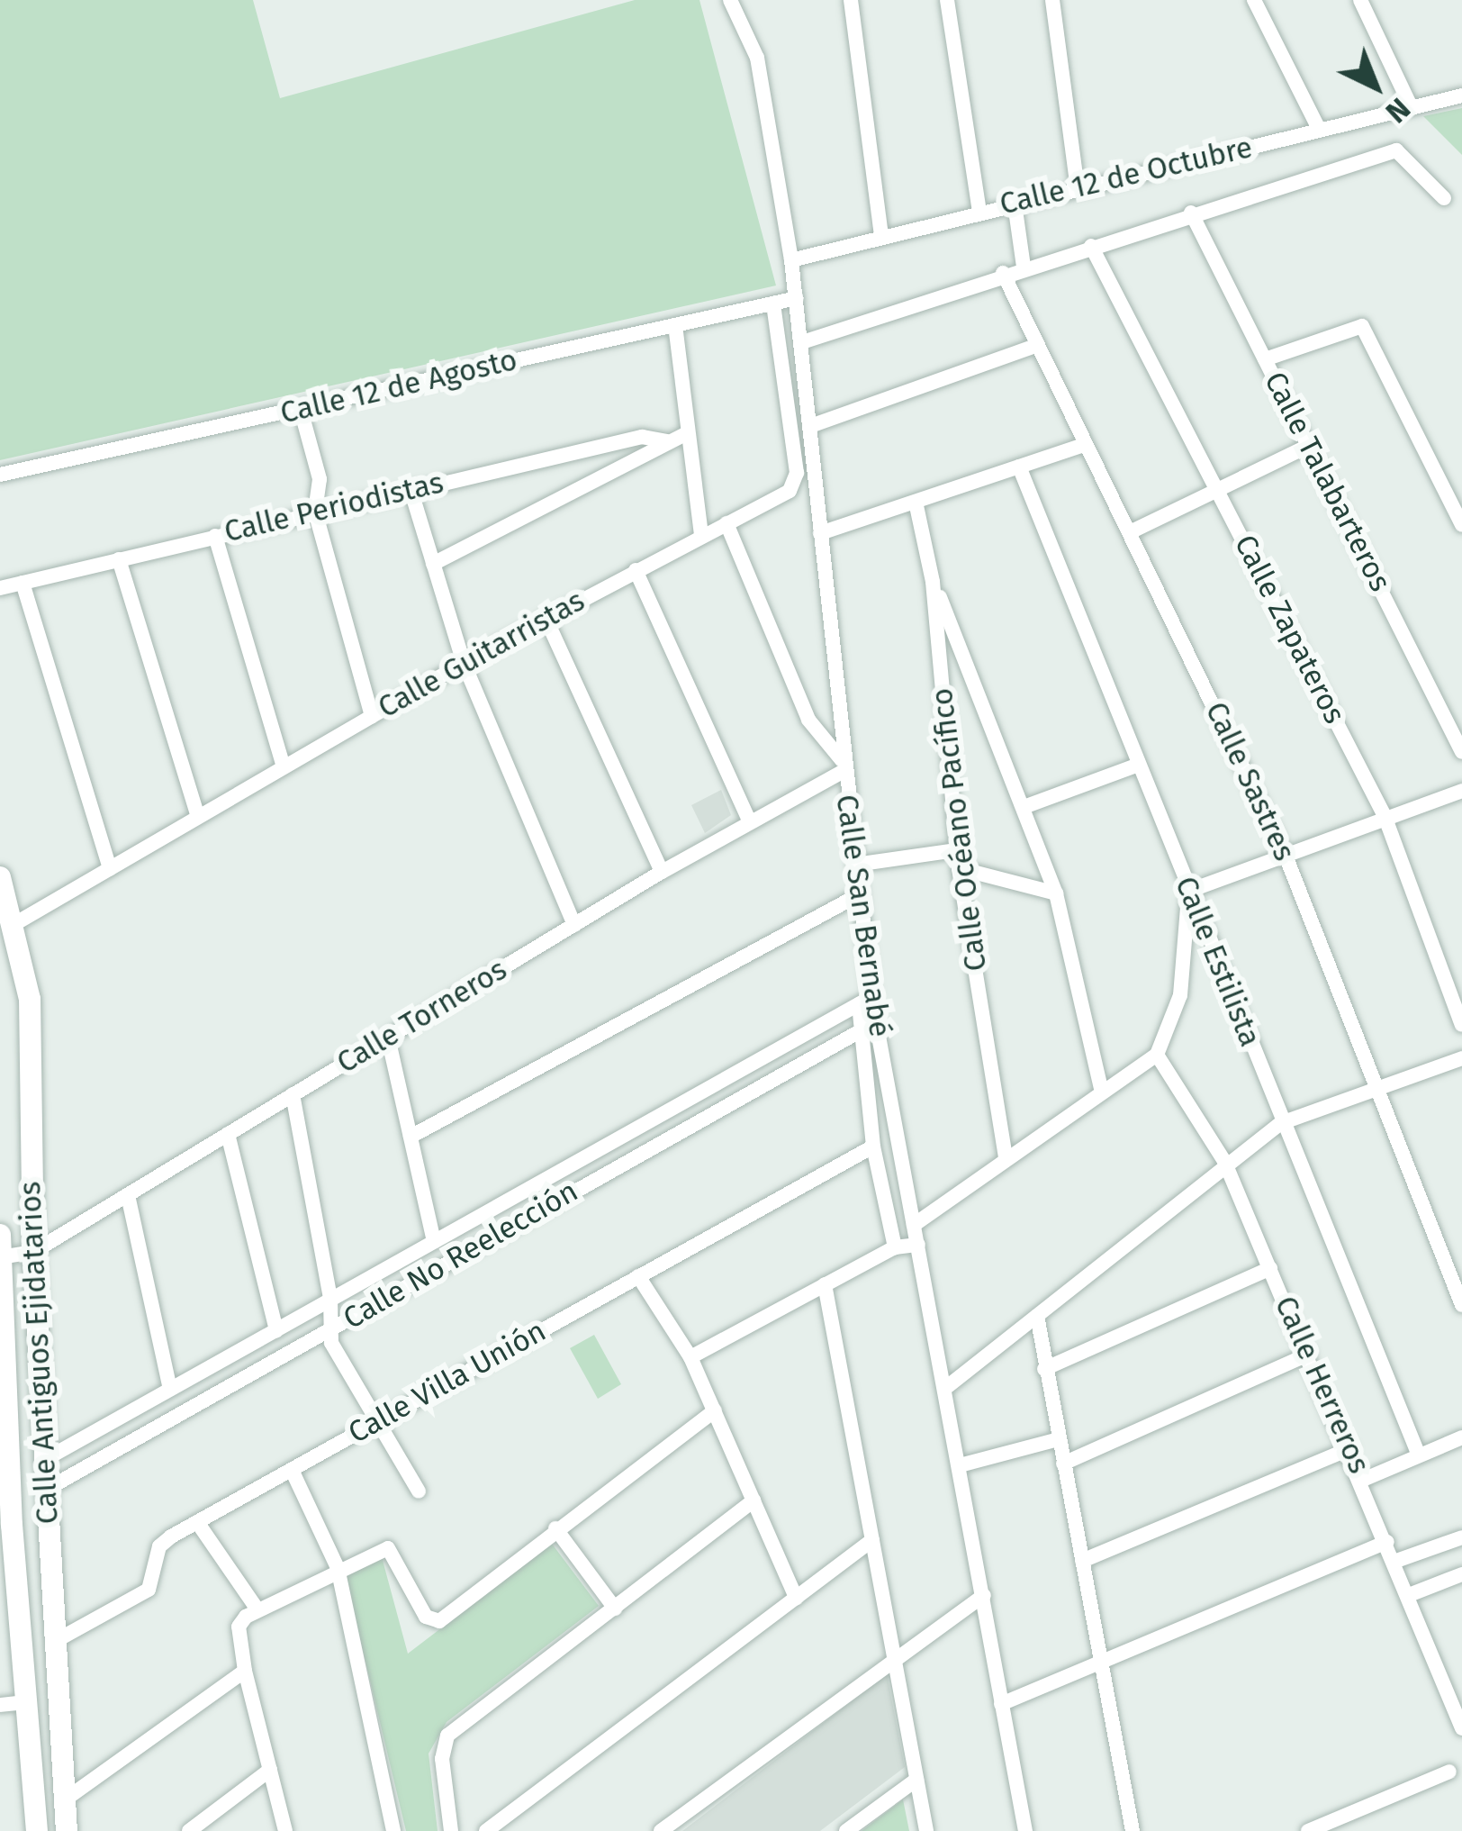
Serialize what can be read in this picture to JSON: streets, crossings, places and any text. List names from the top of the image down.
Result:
{
  "streets": {
    "street": [
      "Calle 12 de Octubre",
      "Calle 12 de Agosto",
      "Calle Talabarteros",
      "Calle Periodistas",
      "Calle Zapateros",
      "Calle Guitarristas",
      "Calle Sastres",
      "Calle Océano Pacífico",
      "Calle San Bernabé",
      "Calle Estilista",
      "Calle Torneros",
      "Calle No Reelección",
      "Calle Antiguos Ejidatarios",
      "Calle Villa Unión",
      "Calle Herreros"
    ]
  },
  "crossings": [
    ["Calle 12 de Octubre", "Calle San Bernabé"],
    ["Calle 12 de Agosto", "Calle Guitarristas"],
    ["Calle 12 de Agosto", "Calle San Bernabé"],
    ["Calle Guitarristas", "Calle Antiguos Ejidatarios"],
    ["Calle San Bernabé", "Calle Torneros"],
    ["Calle San Bernabé", "Calle No Reelección"],
    ["Calle San Bernabé", "Calle Villa Unión"],
    ["Calle Torneros", "Calle Antiguos Ejidatarios"],
    ["Calle No Reelección", "Calle Antiguos Ejidatarios"],
    ["Calle Antiguos Ejidatarios", "Calle Villa Unión"]
  ],
  "north": "bottom right"
}
